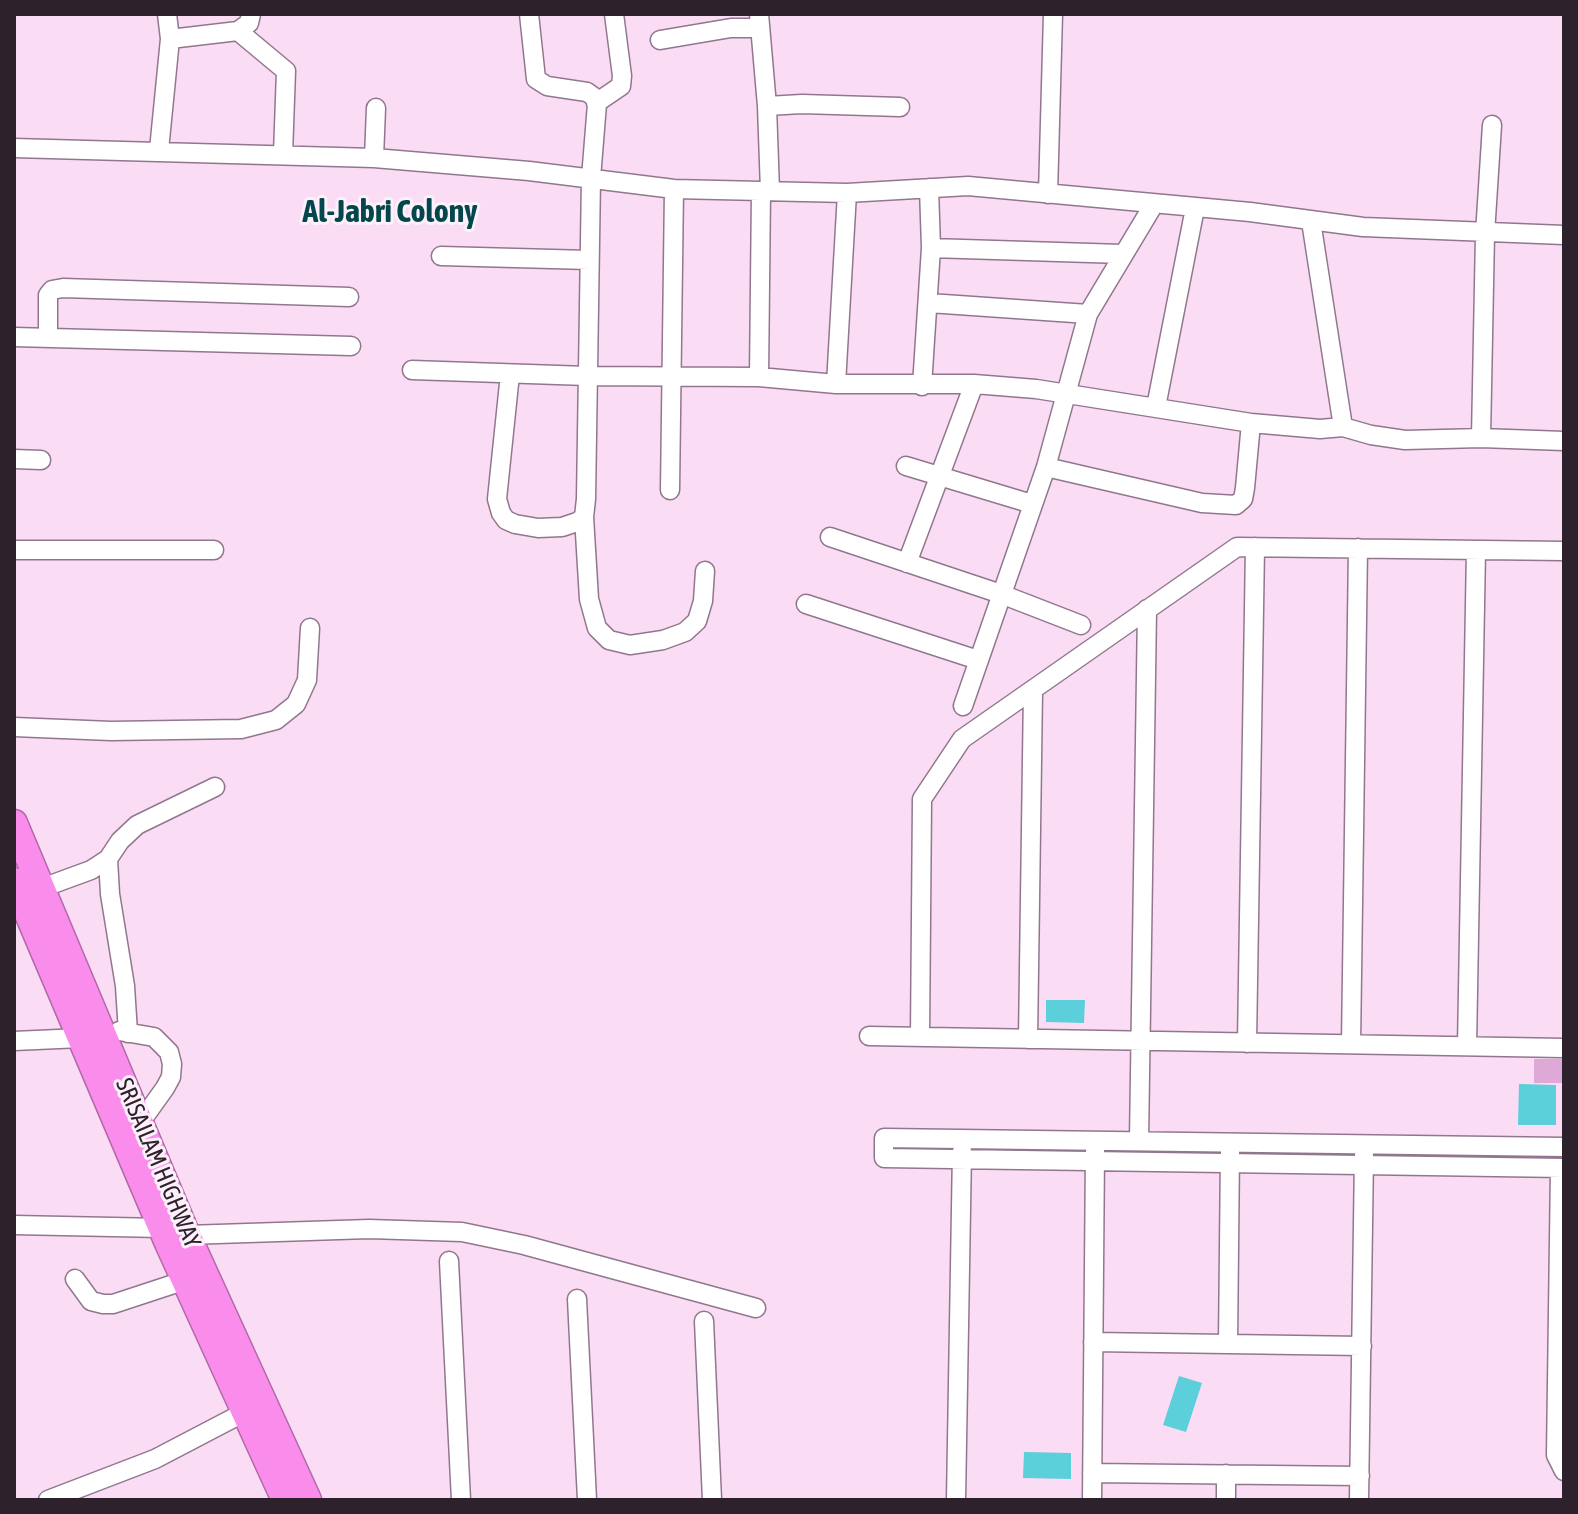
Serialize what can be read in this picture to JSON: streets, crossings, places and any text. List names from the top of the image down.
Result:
{
  "streets": {
    "highway": ["SRISAILAM HIGHWAY"]
  },
  "districts": ["Al-Jabri Colony"]
}
